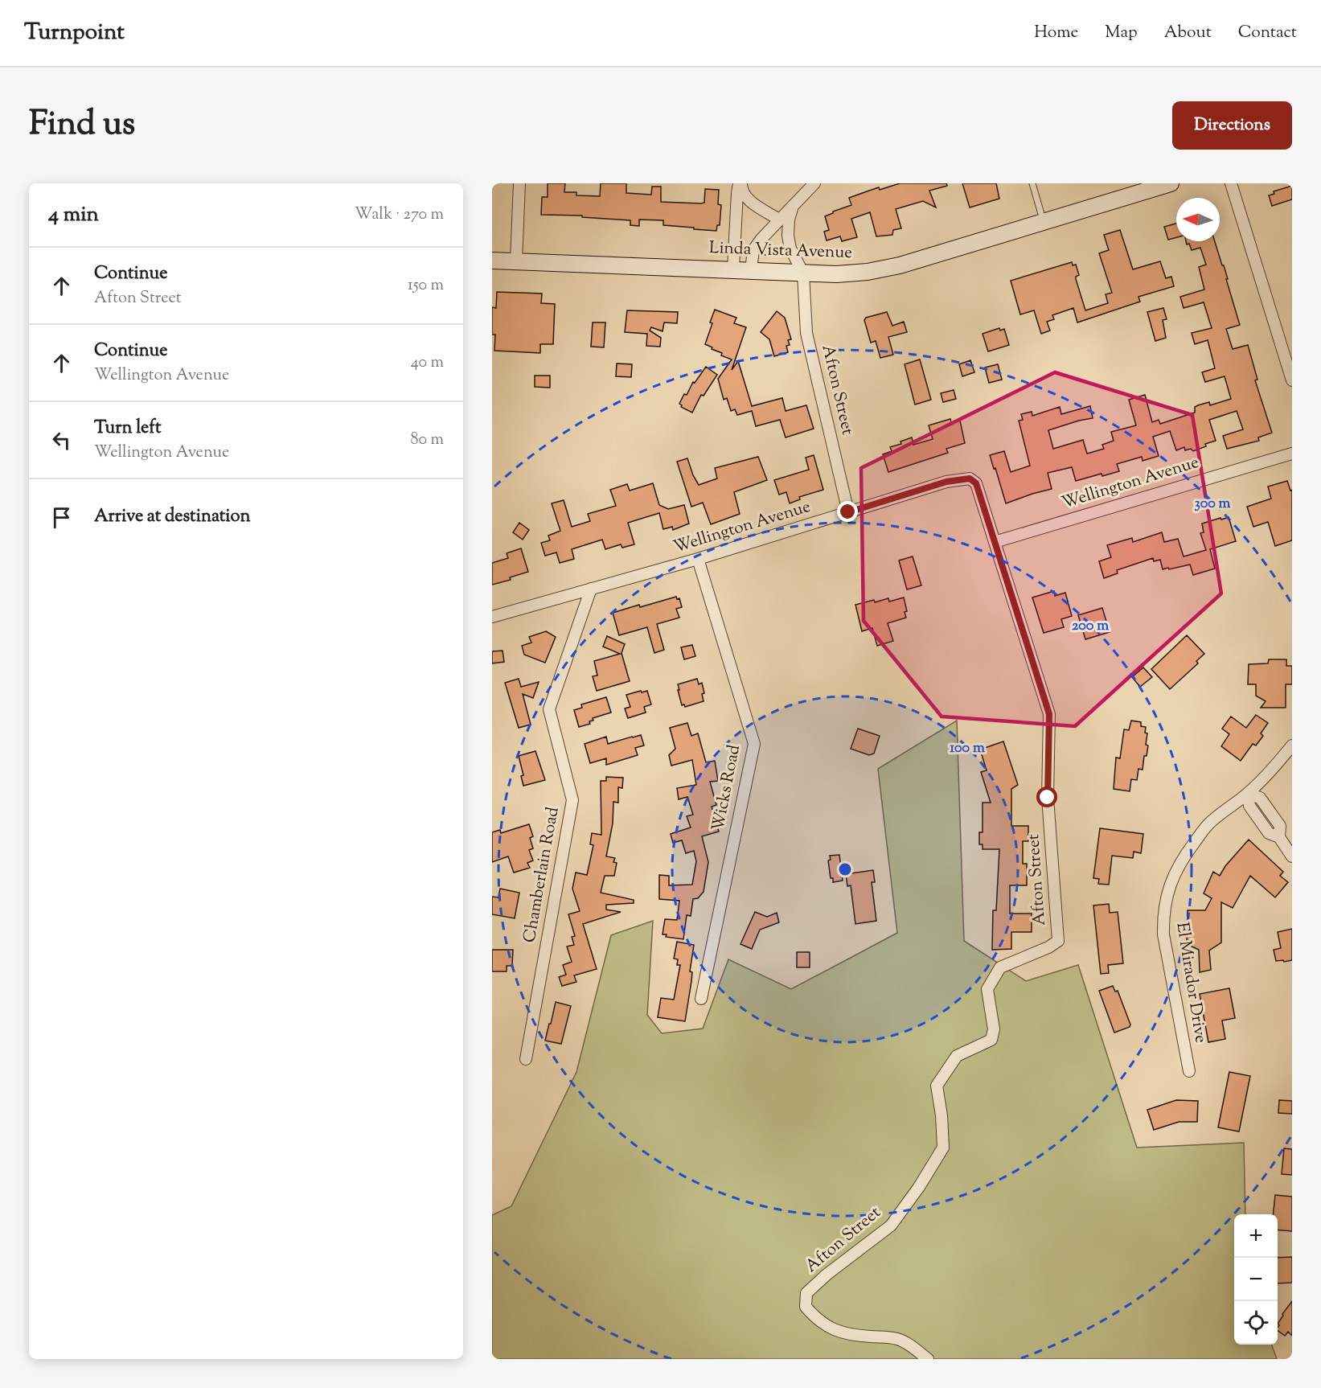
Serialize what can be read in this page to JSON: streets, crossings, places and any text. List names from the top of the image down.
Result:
{
  "streets": {
    "main road": ["Linda Vista Avenue"],
    "street": [
      "Afton Street",
      "Wellington Avenue",
      "Wicks Road",
      "Chamberlain Road",
      "El Mirador Drive"
    ]
  },
  "crossings": [
    ["Linda Vista Avenue", "Afton Street"],
    ["Afton Street", "Wellington Avenue"],
    ["Wellington Avenue", "Wicks Road"],
    ["Wellington Avenue", "Chamberlain Road"]
  ],
  "north": "left",
  "page": {
    "header": "Turnpoint",
    "nav": [
      "Home",
      "Map",
      "About",
      "Contact"
    ],
    "title": "Find us",
    "buttons": "Directions",
    "heading": ["4 min", "Walk · 270 m"],
    "list": [
      ["Continue", "Afton Street", "150 m"],
      ["Continue", "Wellington Avenue", "40 m"],
      ["Turn left", "Wellington Avenue", "80 m"],
      "Arrive at destination"
    ],
    "map_buttons": ["+", "−"]
  },
  "rings": ["300 m", "200 m", "100 m"]
}
